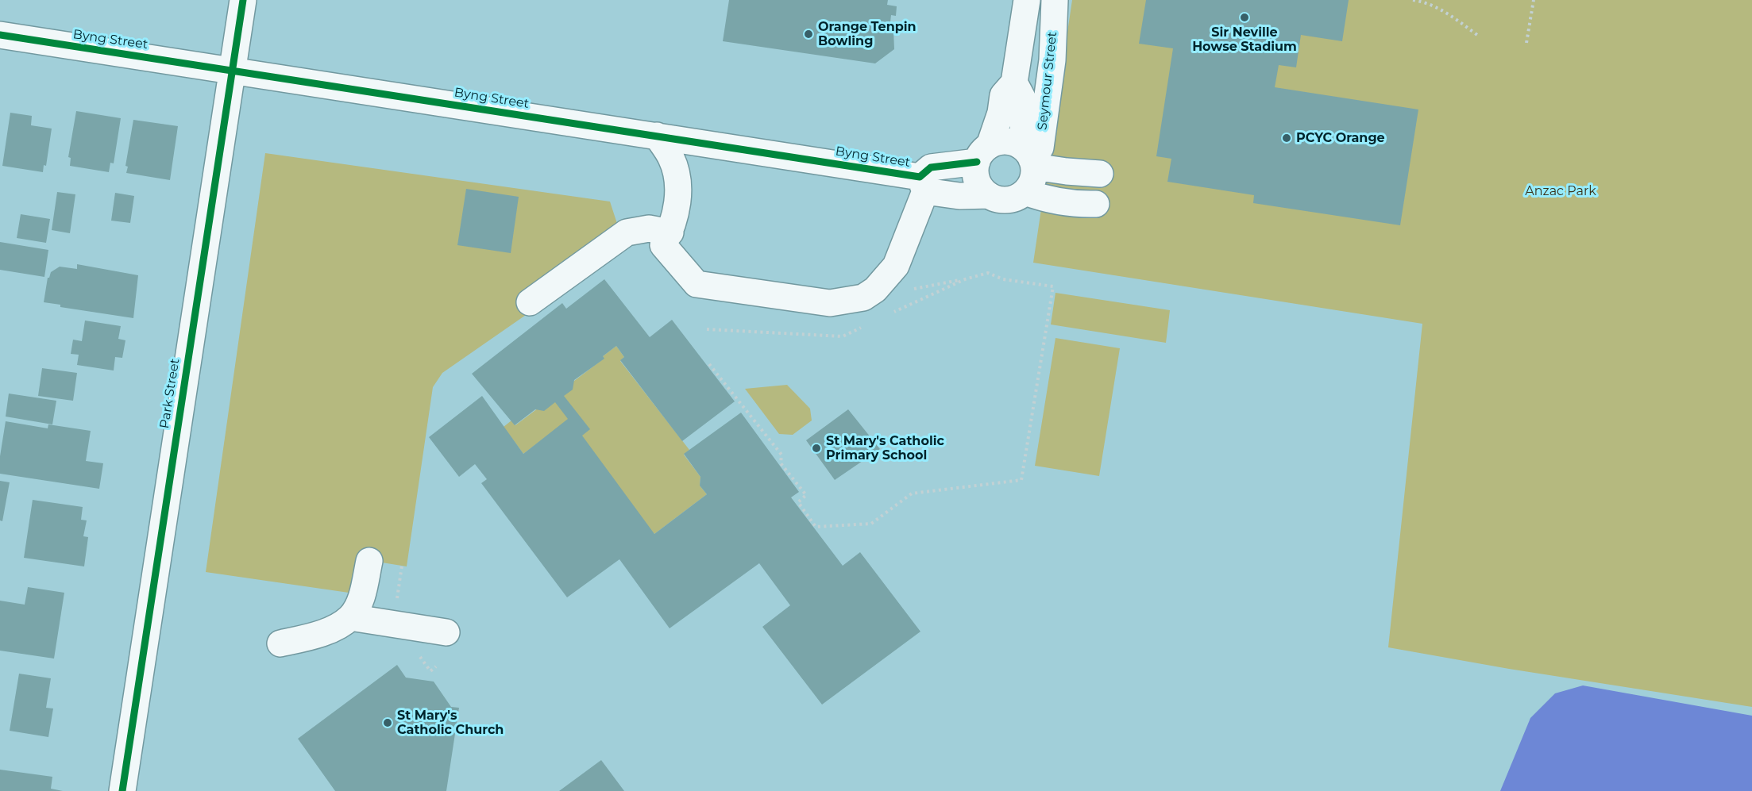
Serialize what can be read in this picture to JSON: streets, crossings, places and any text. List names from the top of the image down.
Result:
{
  "streets": {
    "street": ["Byng Street", "Seymour Street", "Park Street"]
  },
  "crossings": [
    ["Byng Street", "Seymour Street"],
    ["Byng Street", "Park Street"]
  ],
  "parks": ["Anzac Park"],
  "places": [
    "Sir Neville Howse Stadium",
    "Orange Tenpin Bowling",
    "PCYC Orange",
    "St Mary's Catholic Primary School",
    "St Mary's Catholic Church"
  ]
}
